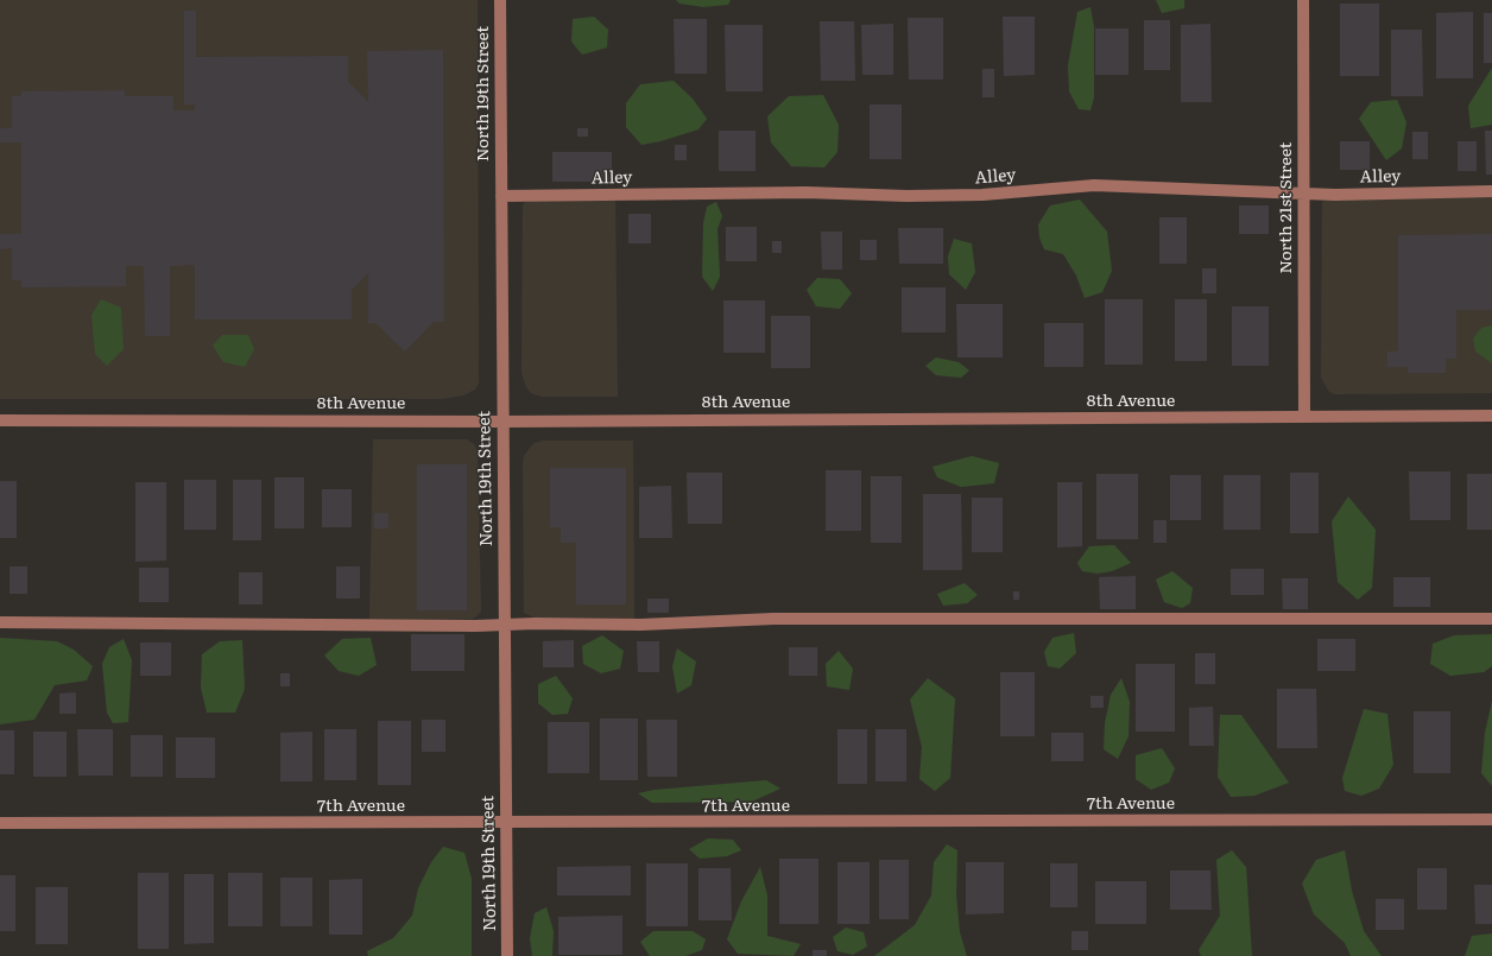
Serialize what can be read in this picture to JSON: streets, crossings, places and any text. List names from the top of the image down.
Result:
{
  "streets": {
    "street": [
      "North 19th Street",
      "Alley",
      "North 21st Street",
      "8th Avenue",
      "7th Avenue"
    ]
  },
  "crossings": [
    ["North 19th Street", "Alley"],
    ["North 19th Street", "8th Avenue"],
    ["North 19th Street", "7th Avenue"],
    ["Alley", "North 21st Street"],
    ["North 21st Street", "8th Avenue"]
  ]
}
